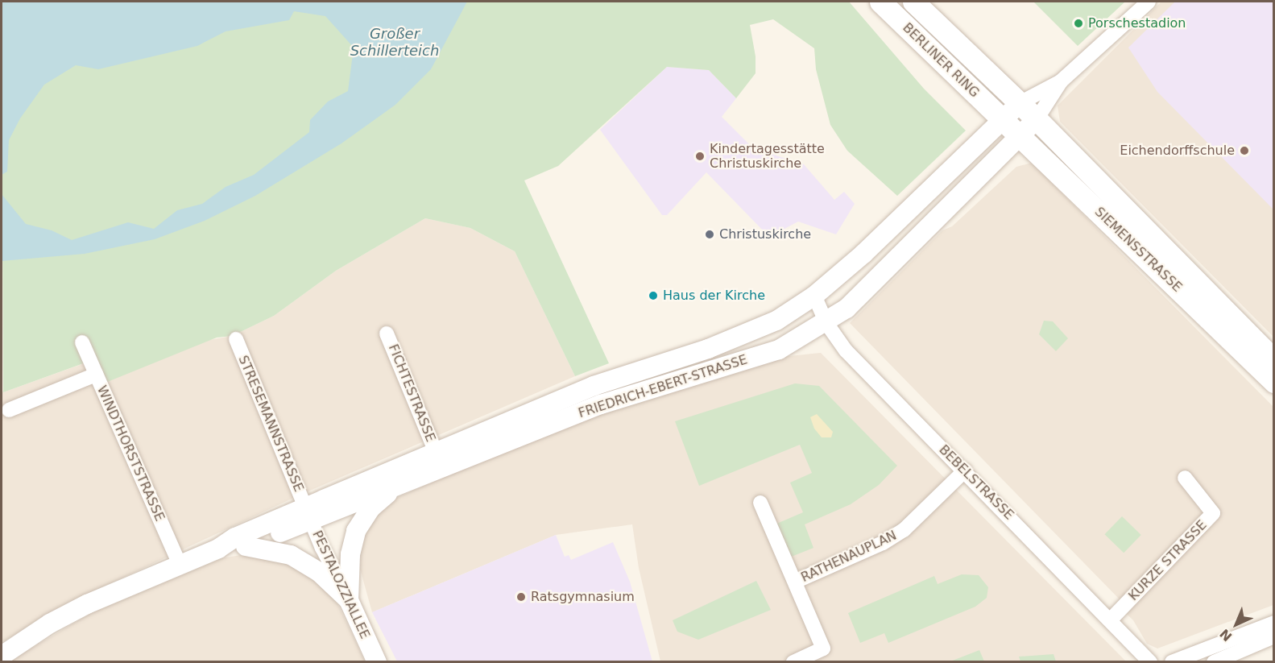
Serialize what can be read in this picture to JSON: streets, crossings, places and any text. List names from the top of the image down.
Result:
{
  "streets": {
    "main road": ["BERLINER RING", "SIEMENSSTRASSE"],
    "street": [
      "FRIEDRICH-EBERT-STRASSE",
      "FICHTESTRASSE",
      "STRESEMANNSTRASSE",
      "WINDTHORSTSTRASSE",
      "BEBELSTRASSE",
      "RATHENAUPLAN",
      "KURZE STRASSE",
      "PESTALOZZIALLEE"
    ]
  },
  "crossings": [
    ["BERLINER RING", "SIEMENSSTRASSE"],
    ["BERLINER RING", "FRIEDRICH-EBERT-STRASSE"],
    ["SIEMENSSTRASSE", "FRIEDRICH-EBERT-STRASSE"],
    ["FRIEDRICH-EBERT-STRASSE", "FICHTESTRASSE"],
    ["FRIEDRICH-EBERT-STRASSE", "STRESEMANNSTRASSE"],
    ["FRIEDRICH-EBERT-STRASSE", "WINDTHORSTSTRASSE"],
    ["FRIEDRICH-EBERT-STRASSE", "BEBELSTRASSE"],
    ["FRIEDRICH-EBERT-STRASSE", "PESTALOZZIALLEE"],
    ["STRESEMANNSTRASSE", "PESTALOZZIALLEE"],
    ["BEBELSTRASSE", "RATHENAUPLAN"],
    ["BEBELSTRASSE", "KURZE STRASSE"]
  ],
  "water": ["Großer Schillerteich"],
  "places": [
    "Porschestadion",
    "Eichendorffschule",
    "Kindertagesstätte Christuskirche",
    "Christuskirche",
    "Haus der Kirche",
    "Ratsgymnasium"
  ],
  "north": "bottom left"
}
